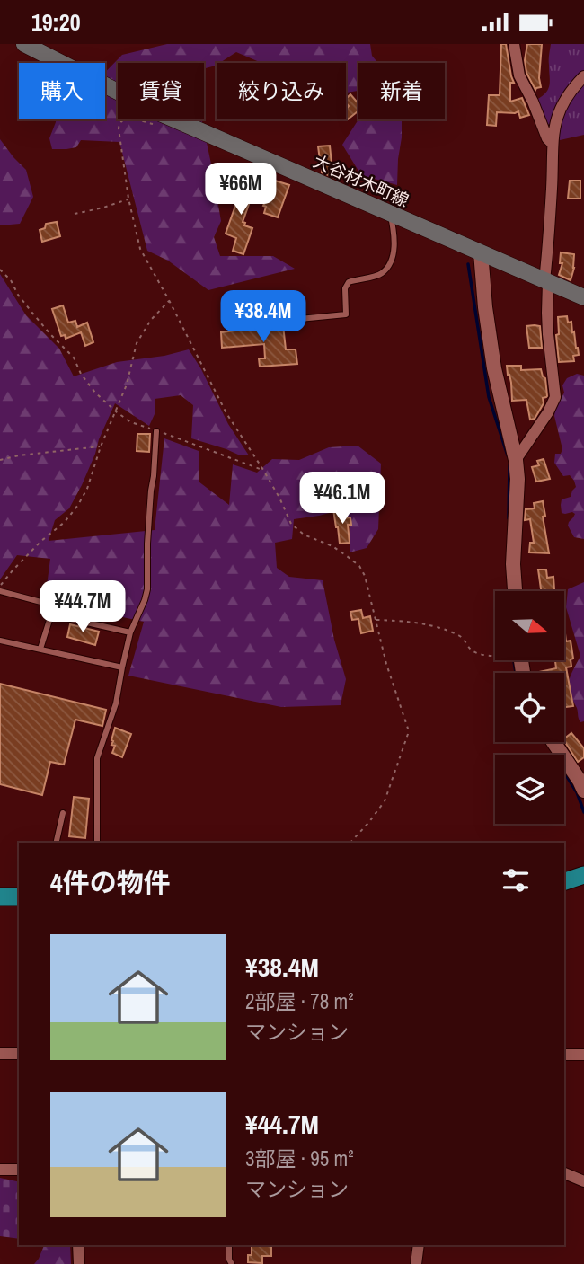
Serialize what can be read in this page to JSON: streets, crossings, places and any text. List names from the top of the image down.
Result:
{
  "streets": {
    "main road": ["大谷材木町線"]
  },
  "north": "right",
  "page": {
    "status": "19:20",
    "chip": [
      "購入",
      "賃貸",
      "絞り込み",
      "新着"
    ],
    "price": [
      "¥66M",
      "¥38.4M",
      "¥46.1M",
      "¥44.7M"
    ],
    "heading": "4件の物件",
    "list": [
      {
        "name": "¥38.4M",
        "note": "2部屋 · 78 m² · マンション"
      },
      {
        "name": "¥44.7M",
        "note": "3部屋 · 95 m² · マンション"
      }
    ]
  }
}
